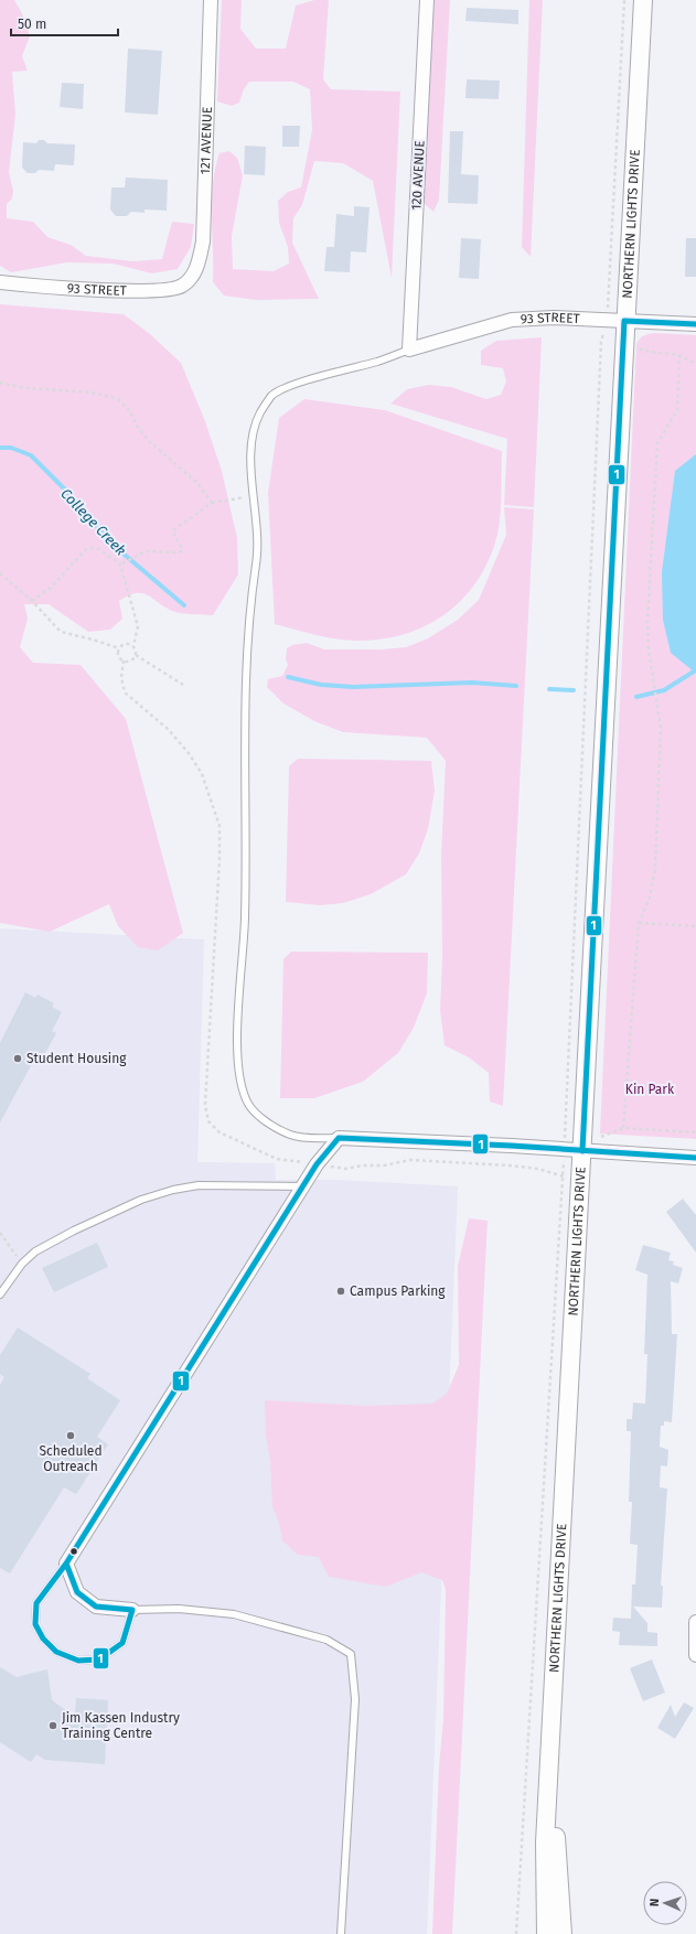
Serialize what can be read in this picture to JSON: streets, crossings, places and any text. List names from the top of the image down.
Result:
{
  "streets": {
    "main road": ["NORTHERN LIGHTS DRIVE"],
    "street": ["121 AVENUE", "120 AVENUE", "93 STREET"]
  },
  "crossings": [
    ["121 AVENUE", "93 STREET"],
    ["120 AVENUE", "93 STREET"],
    ["NORTHERN LIGHTS DRIVE", "93 STREET"]
  ],
  "water": ["College Creek"],
  "parks": ["Kin Park"],
  "places": [
    "Student Housing",
    "Campus Parking",
    "Scheduled Outreach",
    "Jim Kassen Industry Training Centre"
  ],
  "lines": ["transit line 1"],
  "scale_bar": "50 m",
  "north": "left"
}
